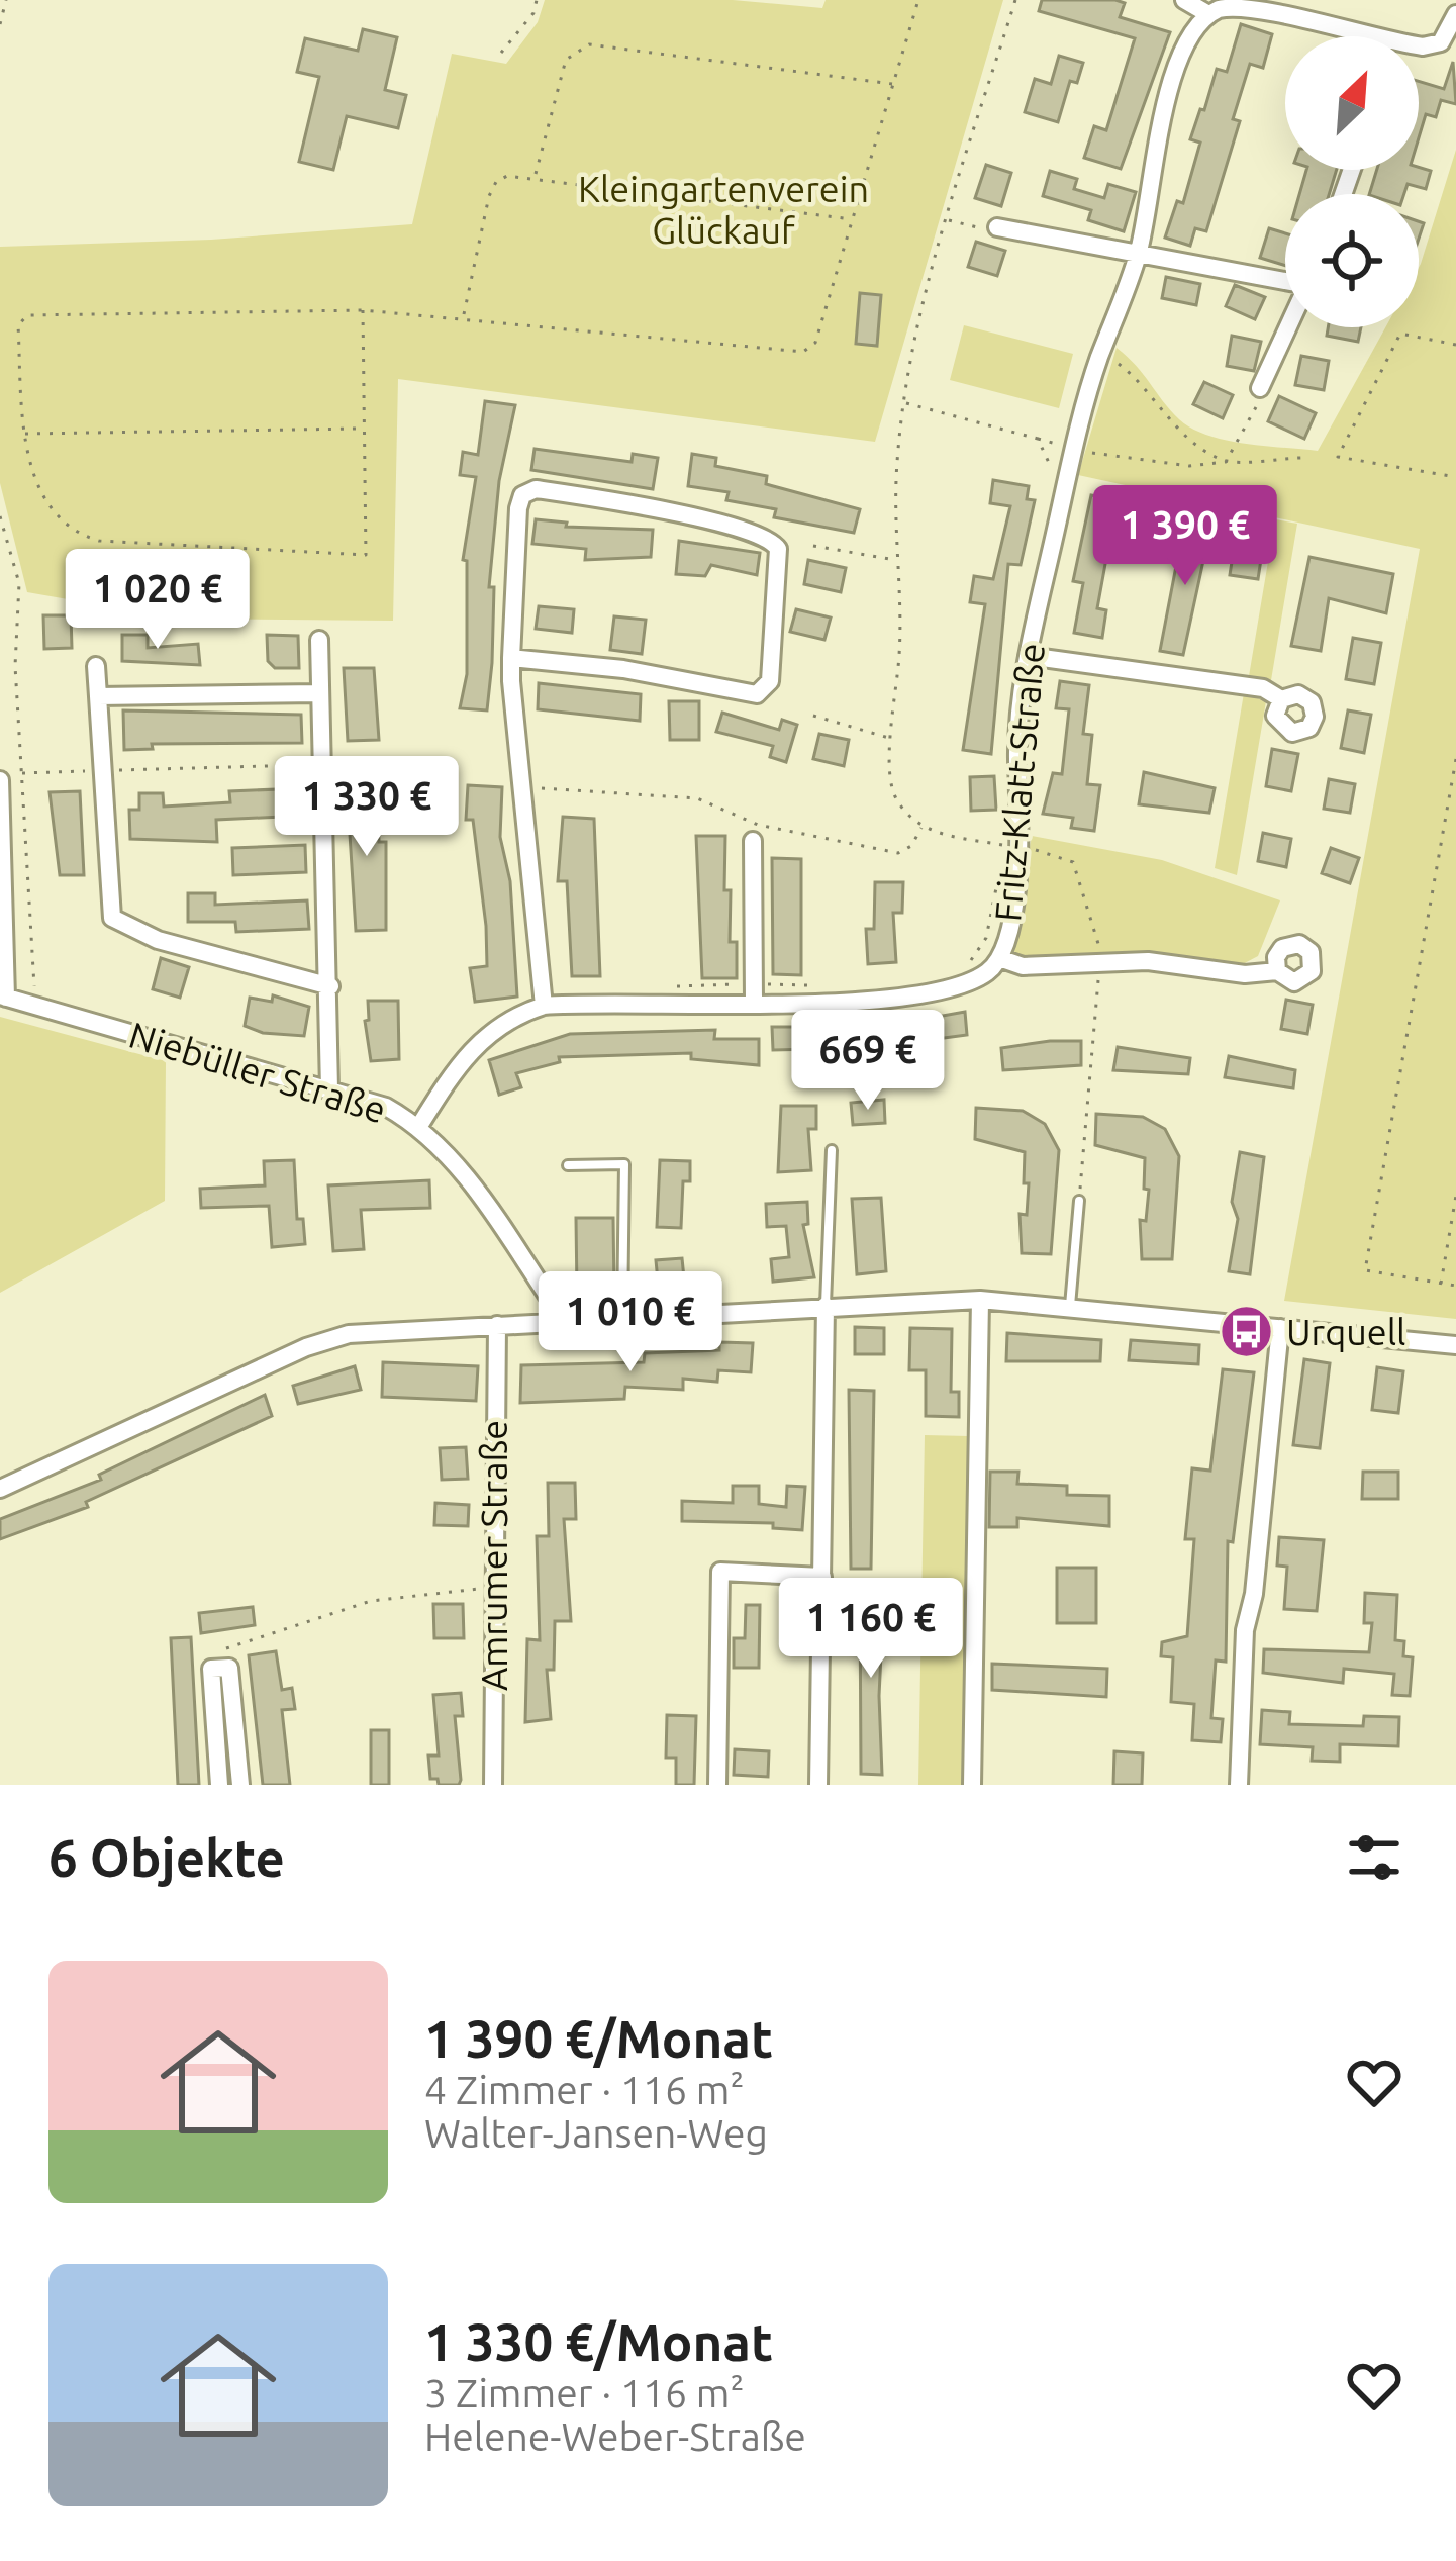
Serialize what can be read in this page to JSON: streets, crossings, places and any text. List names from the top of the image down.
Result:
{
  "streets": {
    "street": ["Fritz-Klatt-Straße", "Niebüller Straße", "Amrumer Straße"]
  },
  "crossings": [
    ["Fritz-Klatt-Straße", "Niebüller Straße"]
  ],
  "parks": ["Kleingartenverein Glückauf"],
  "places": {
    "bus stop": ["Urquell"]
  },
  "north": "top right",
  "page": {
    "price": [
      "1 390 €",
      "1 020 €",
      "1 330 €",
      "669 €",
      "1 010 €",
      "1 160 €"
    ],
    "heading": "6 Objekte",
    "list": [
      {
        "name": "1 390 €/Monat",
        "note": "4 Zimmer · 116 m² · Walter-Jansen-Weg"
      },
      {
        "name": "1 330 €/Monat",
        "note": "3 Zimmer · 116 m² · Helene-Weber-Straße"
      }
    ]
  }
}
